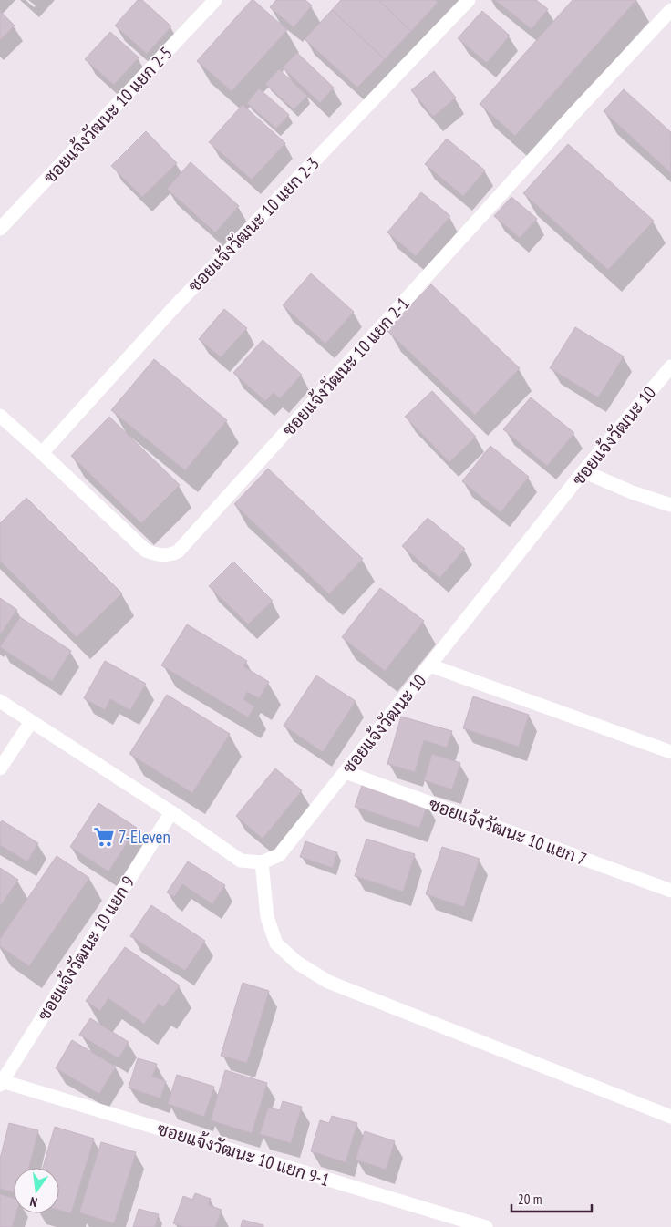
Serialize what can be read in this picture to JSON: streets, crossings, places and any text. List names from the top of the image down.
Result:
{
  "streets": {
    "street": [
      "ซอยแจ้งวัฒนะ 10 แยก 2-5",
      "ซอยแจ้งวัฒนะ 10 แยก 2-3",
      "ซอยแจ้งวัฒนะ 10 แยก 2-1",
      "ซอยแจ้งวัฒนะ 10",
      "ซอยแจ้งวัฒนะ 10 แยก 7",
      "ซอยแจ้งวัฒนะ 10 แยก 9",
      "ซอยแจ้งวัฒนะ 10 แยก 9-1"
    ]
  },
  "crossings": [
    ["ซอยแจ้งวัฒนะ 10 แยก 2-3", "ซอยแจ้งวัฒนะ 10 แยก 2-1"],
    ["ซอยแจ้งวัฒนะ 10", "ซอยแจ้งวัฒนะ 10 แยก 7"],
    ["ซอยแจ้งวัฒนะ 10 แยก 9", "ซอยแจ้งวัฒนะ 10 แยก 9-1"]
  ],
  "places": {
    "supermarket": ["7-Eleven"]
  },
  "scale_bar": "20 m",
  "north": "bottom"
}
